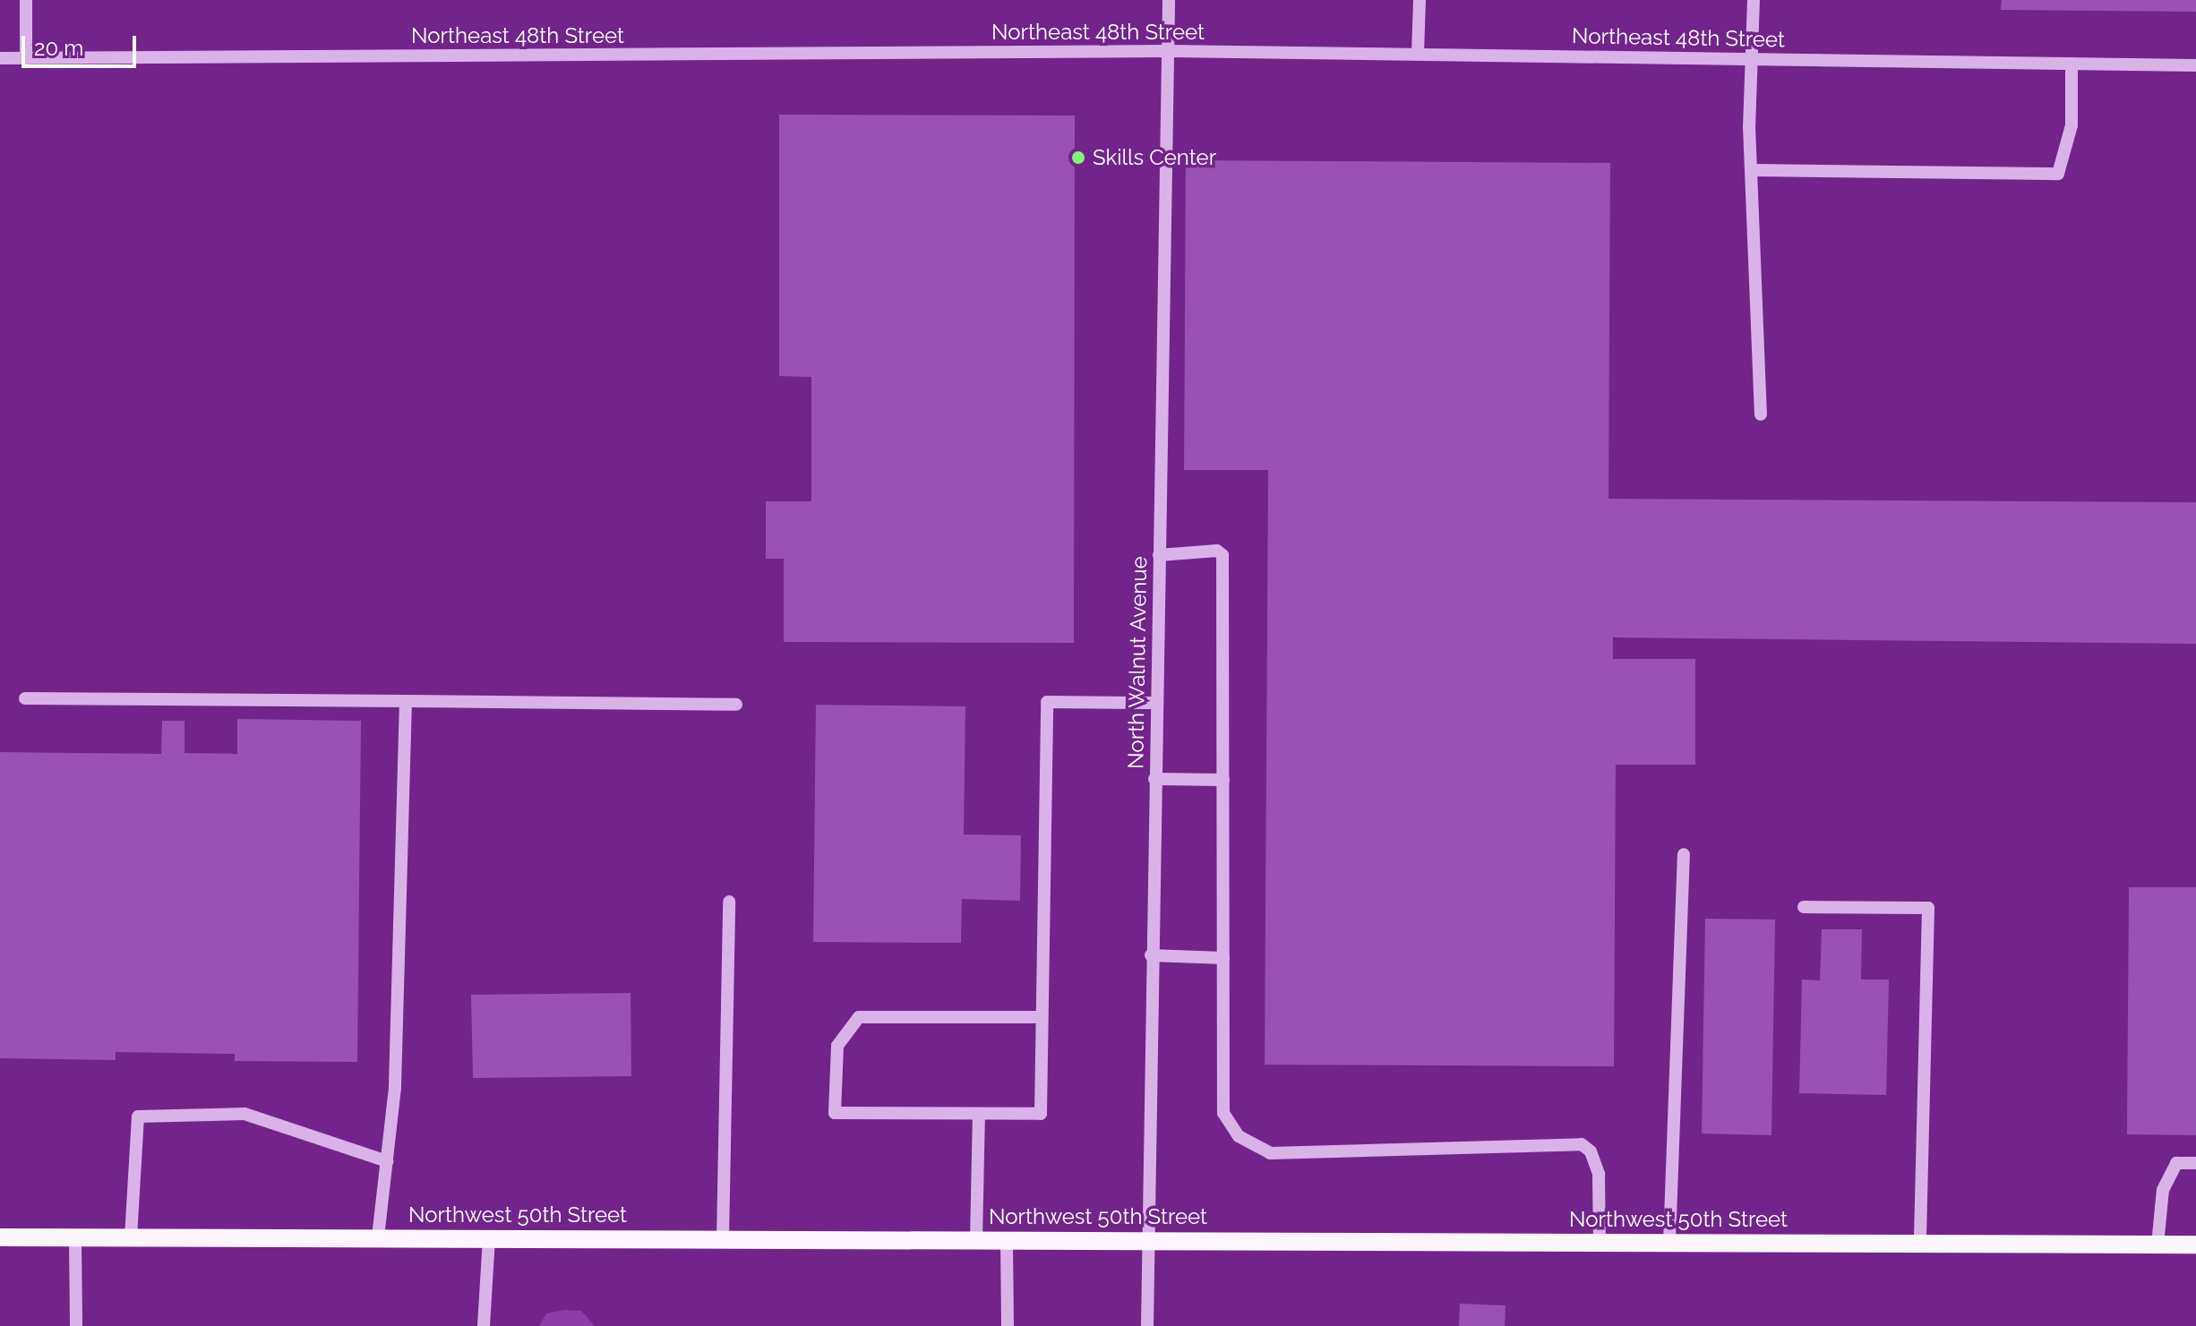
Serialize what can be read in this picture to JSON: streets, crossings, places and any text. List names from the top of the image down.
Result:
{
  "streets": {
    "main road": ["Northwest 50th Street"],
    "street": ["Northeast 48th Street", "North Walnut Avenue"]
  },
  "crossings": [
    ["Northeast 48th Street", "North Walnut Avenue"],
    ["North Walnut Avenue", "Northwest 50th Street"]
  ],
  "places": ["Skills Center"],
  "scale_bar": "20 m"
}
